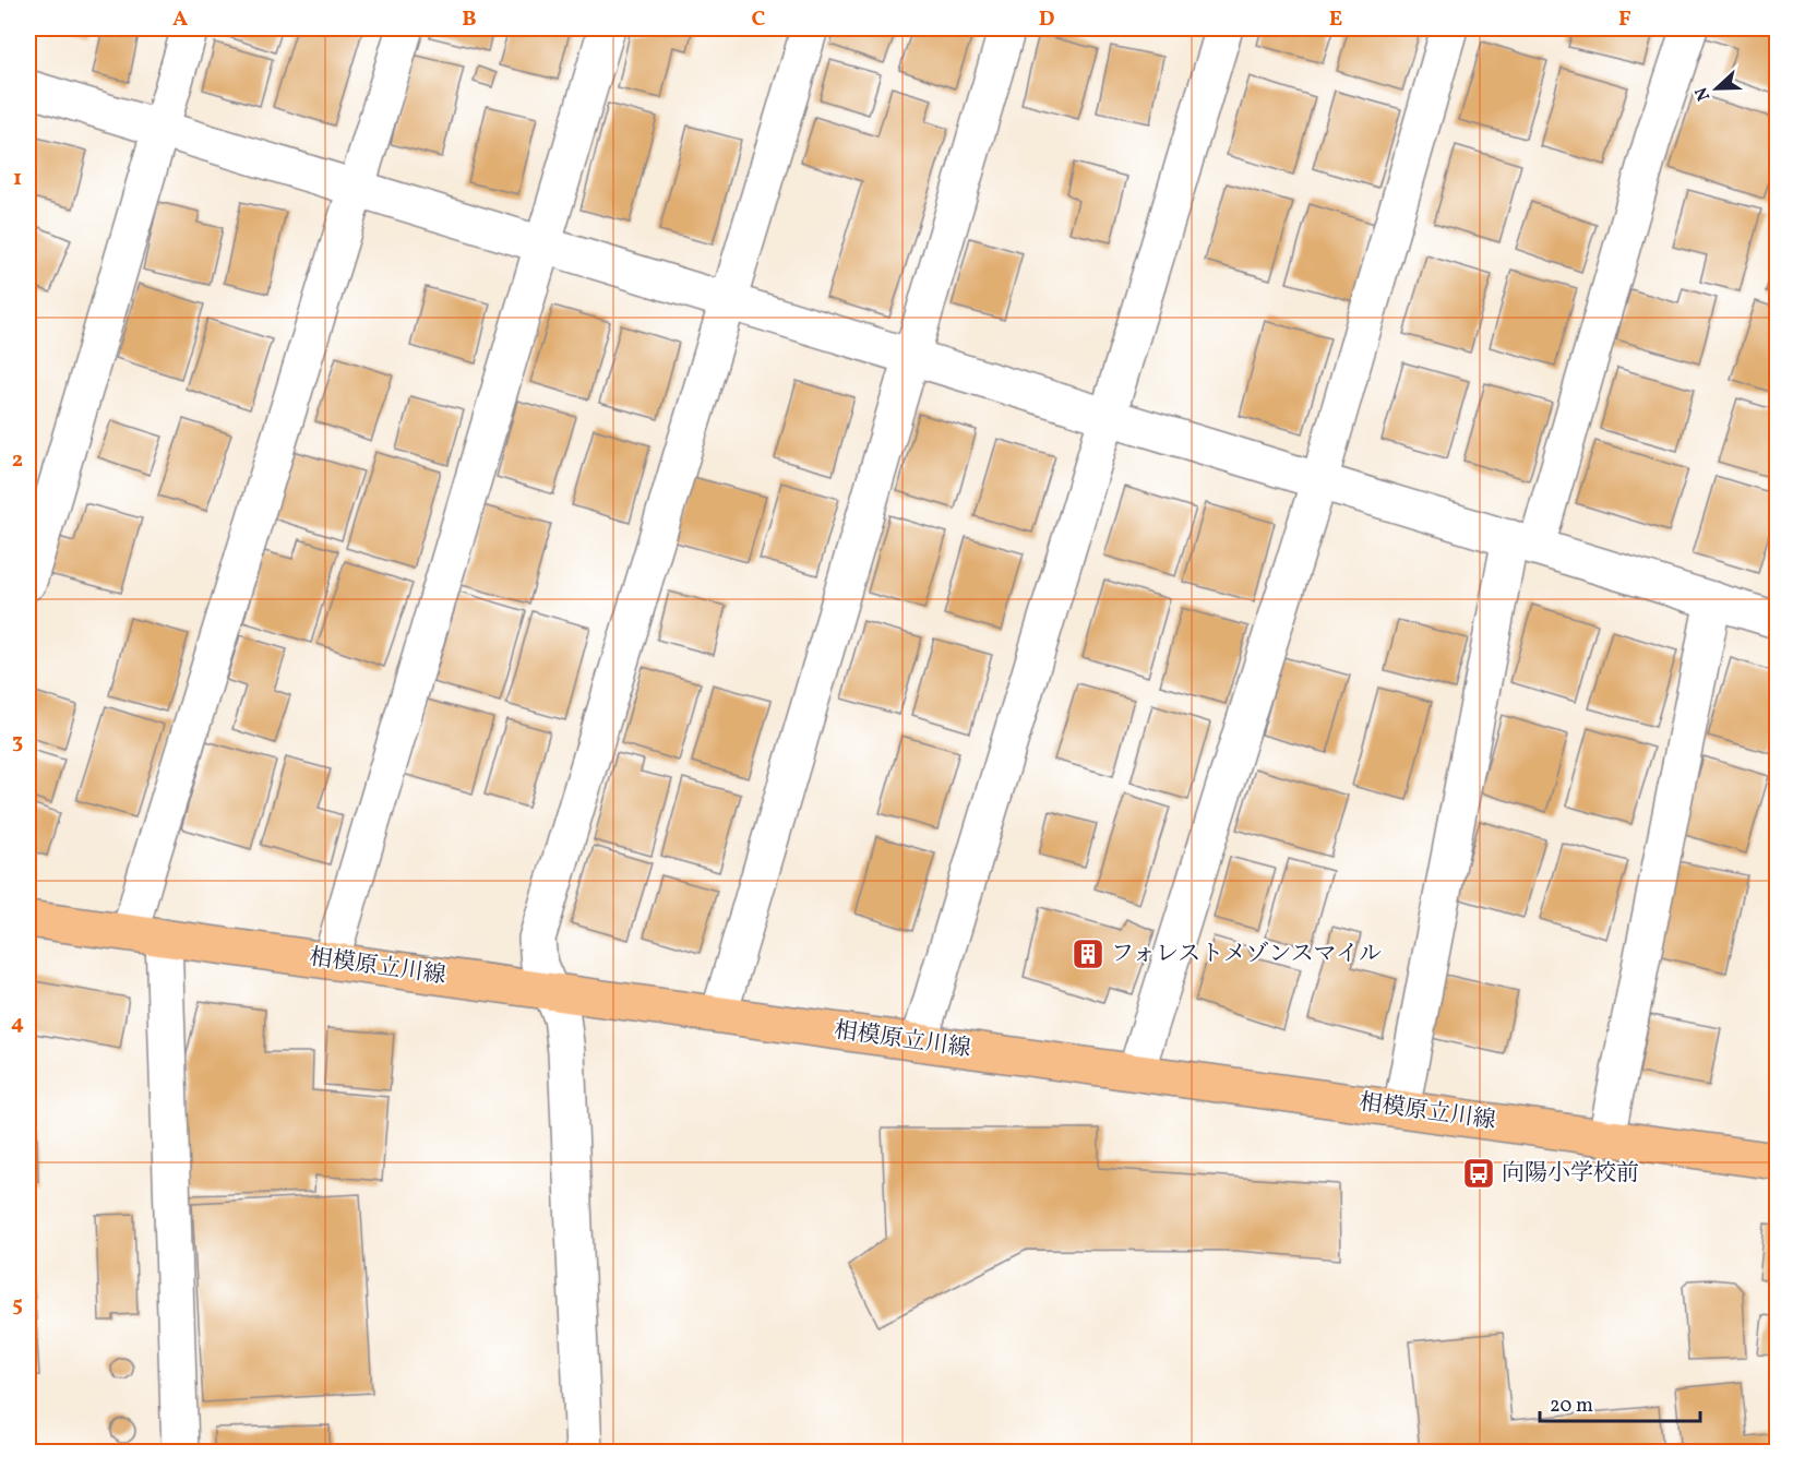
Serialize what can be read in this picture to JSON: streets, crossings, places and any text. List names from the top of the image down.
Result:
{
  "streets": {
    "main road": ["相模原立川線"]
  },
  "places": {
    "building": ["フォレストメゾンスマイル"],
    "bus stop": ["向陽小学校前"]
  },
  "scale_bar": "20 m",
  "north": "left",
  "grid": {
    "columns": [
      "A",
      "B",
      "C",
      "D",
      "E",
      "F"
    ],
    "rows": [
      "1",
      "2",
      "3",
      "4",
      "5"
    ]
  }
}
